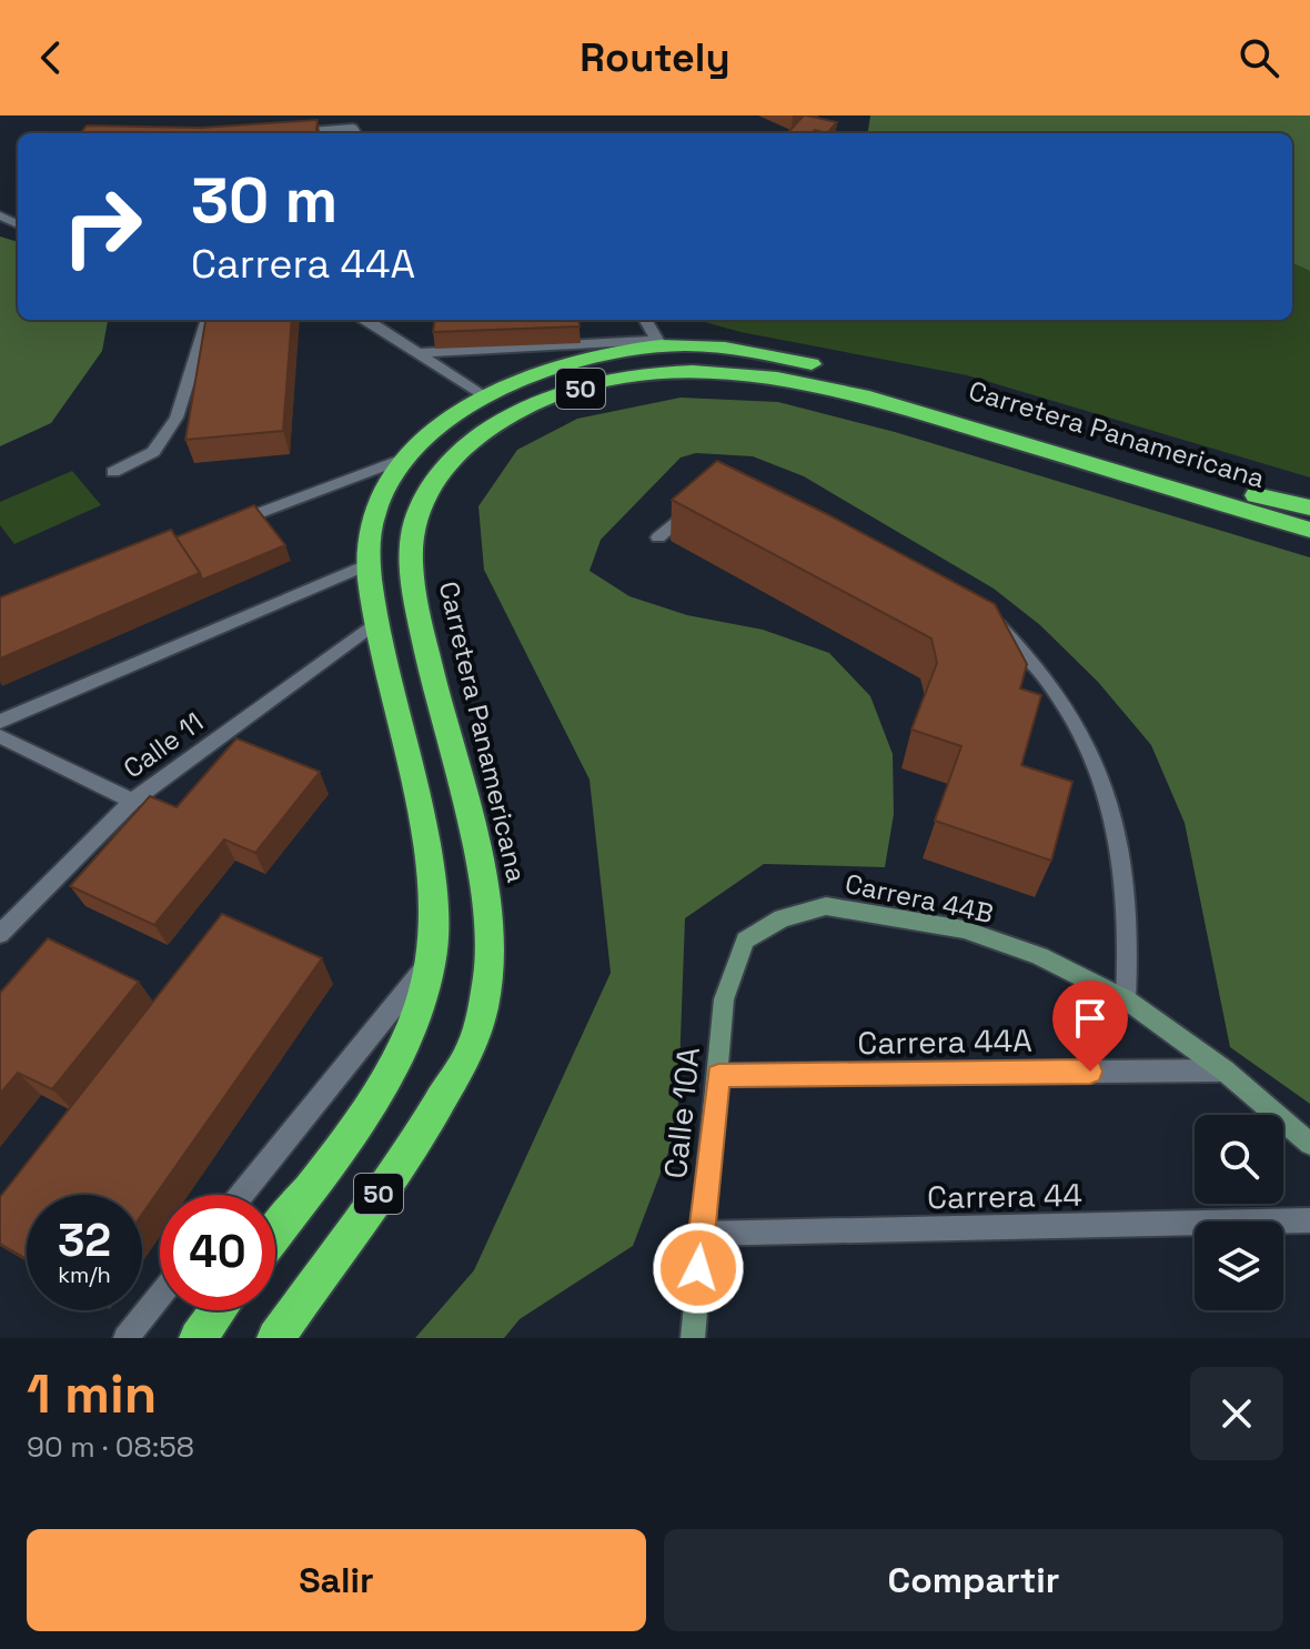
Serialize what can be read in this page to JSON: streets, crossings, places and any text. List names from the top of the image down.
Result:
{
  "streets": {
    "highway": ["50", "Carretera Panamericana"],
    "street": [
      "Calle 11",
      "Carrera 44B",
      "Carrera 44A",
      "Calle 10A",
      "Carrera 44"
    ]
  },
  "crossings": [
    ["Carretera Panamericana", "Calle 11"],
    ["Carrera 44B", "Carrera 44A"],
    ["Carrera 44B", "Calle 10A"],
    ["Carrera 44A", "Calle 10A"],
    ["Calle 10A", "Carrera 44"]
  ],
  "page": {
    "header": "Routely",
    "turn": ["30 m", "Carrera 44A"],
    "speed": "32 km/h",
    "limit": "40",
    "heading": ["1 min", "90 m · 08:58"],
    "buttons": ["Salir", "Compartir"]
  }
}
